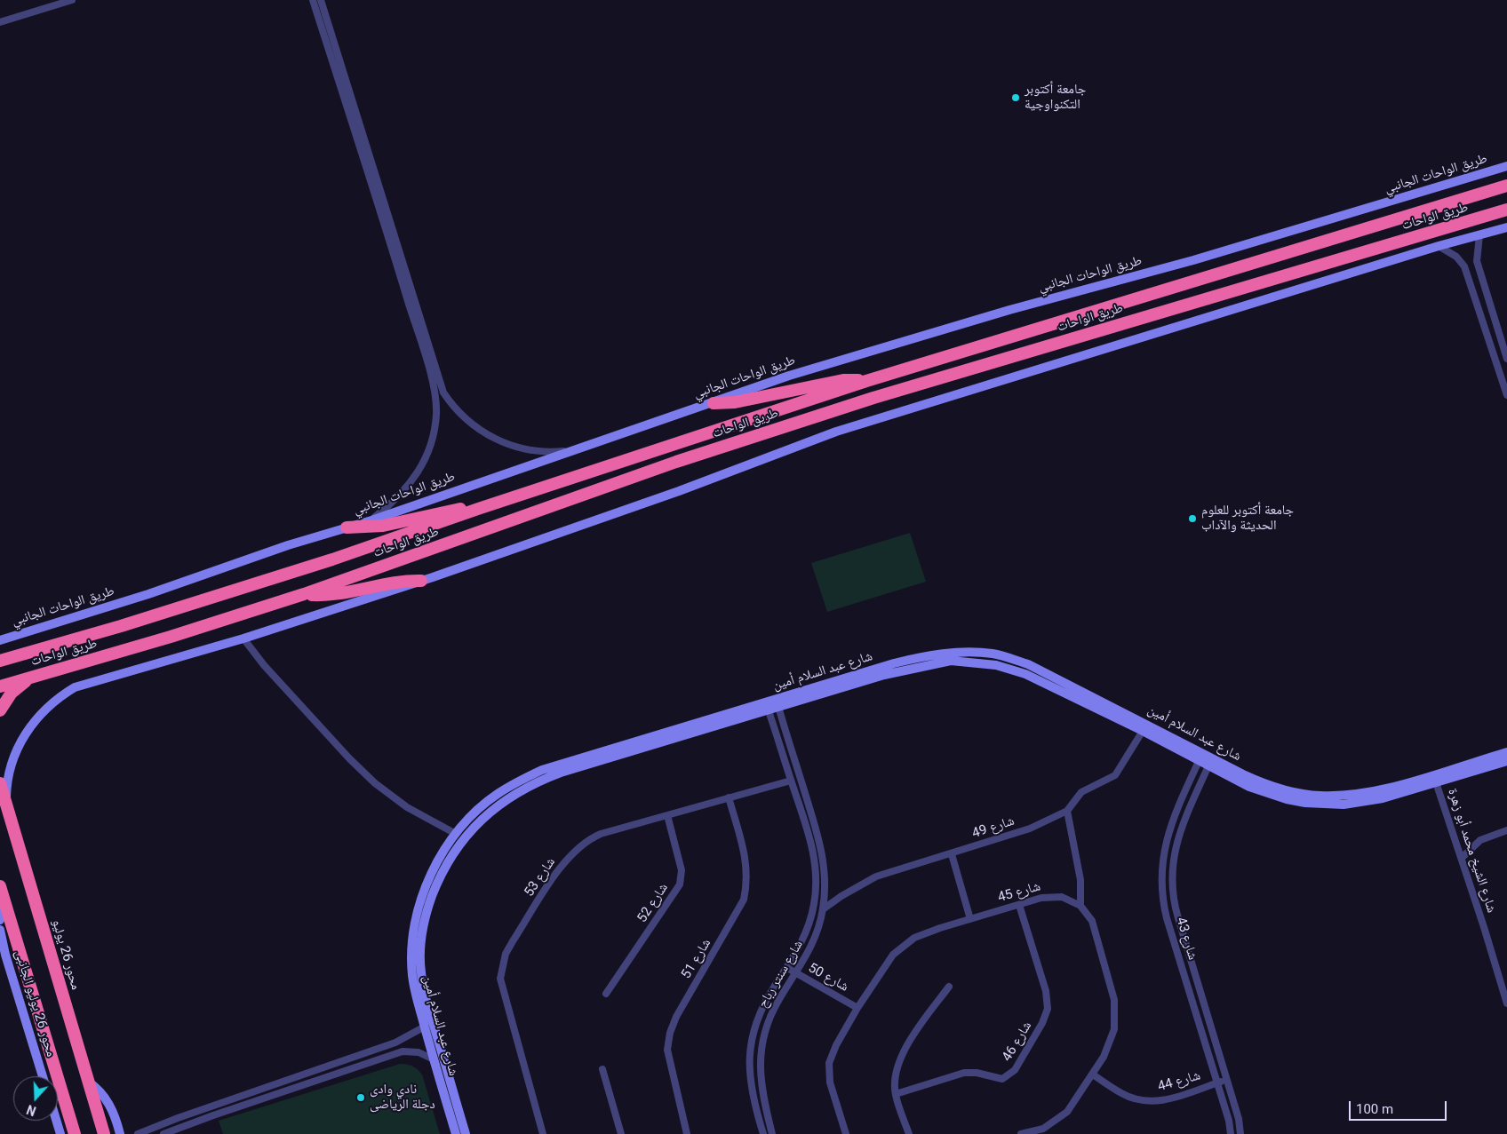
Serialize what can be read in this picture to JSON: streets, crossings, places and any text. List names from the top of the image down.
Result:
{
  "streets": {
    "highway": ["طريق الواحات", "محور 26 يوليو"],
    "street": [
      "طريق الواحات الجانبي",
      "شارع عبد السلام أمين",
      "شارع 49",
      "شارع الشيخ محمد أبو زهرة",
      "شارع 53",
      "شارع 45",
      "شارع 52",
      "شارع 43",
      "شارع 51",
      "شارع سنتر رباح",
      "شارع 50",
      "محور 26 يوليو الجانبى",
      "شارع 46",
      "شارع 44"
    ]
  },
  "crossings": [
    ["شارع عبد السلام أمين", "شارع 49"],
    ["شارع عبد السلام أمين", "شارع الشيخ محمد أبو زهرة"],
    ["شارع عبد السلام أمين", "شارع 43"],
    ["شارع عبد السلام أمين", "شارع سنتر رباح"],
    ["شارع 49", "شارع سنتر رباح"],
    ["شارع 53", "شارع 52"],
    ["شارع 53", "شارع 51"],
    ["شارع 53", "شارع سنتر رباح"],
    ["شارع 45", "شارع 50"],
    ["شارع 45", "شارع 46"],
    ["شارع 43", "شارع 44"],
    ["شارع سنتر رباح", "شارع 50"]
  ],
  "places": ["جامعة أكتوبر التكنواوجية", "جامعة أكتوبر للعلوم الحديثة والآداب", "نادي وادى دجلة الرياضى"],
  "scale_bar": "100 m",
  "north": "bottom"
}
